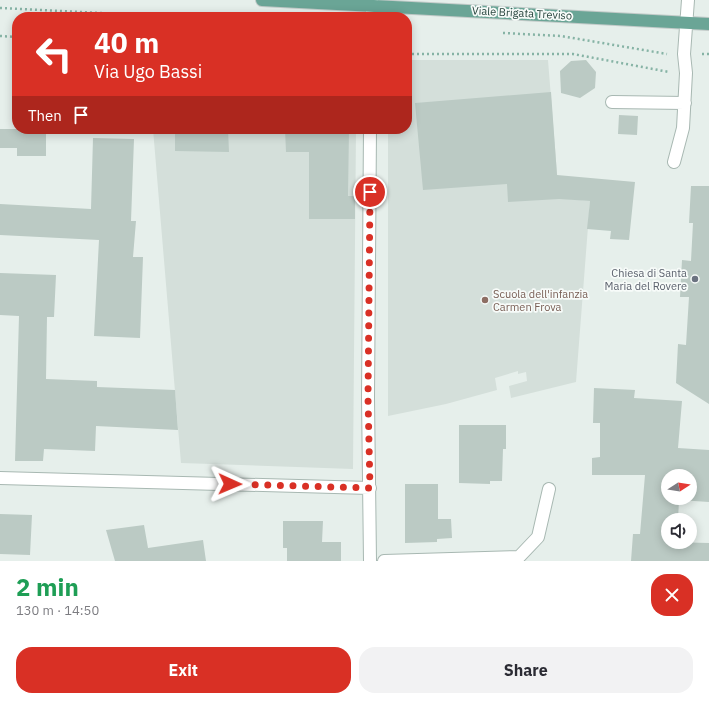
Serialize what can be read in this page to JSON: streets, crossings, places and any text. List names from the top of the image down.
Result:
{
  "streets": {
    "main road": ["Viale Brigata Treviso"]
  },
  "places": ["Chiesa di Santa Maria del Rovere", "Scuola dell'infanzia Carmen Frova"],
  "north": "right",
  "page": {
    "turn": ["40 m", "Via Ugo Bassi"],
    "then": "Then",
    "heading": ["2 min", "130 m · 14:50"],
    "buttons": ["Exit", "Share"]
  }
}
